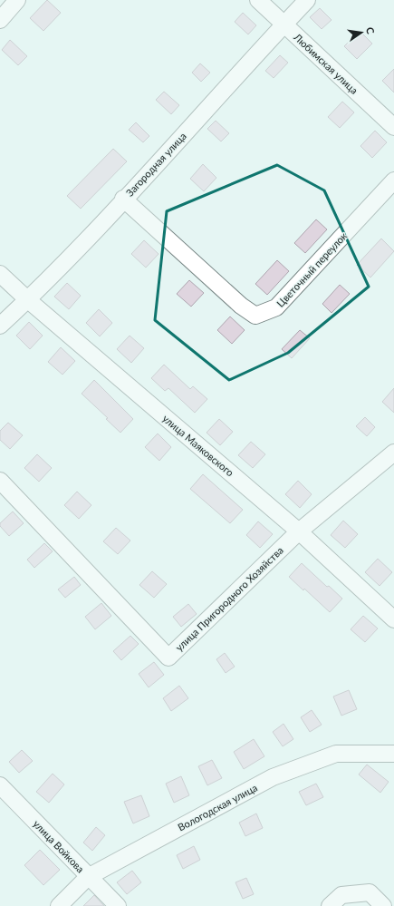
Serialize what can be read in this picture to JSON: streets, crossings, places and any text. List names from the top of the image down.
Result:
{
  "streets": {
    "street": [
      "Любимская улица",
      "Загородная улица",
      "Цветочный переулок",
      "улица Маяковского",
      "улица Пригородного Хозяйства",
      "Вологодская улица",
      "улица Войкова"
    ]
  },
  "crossings": [
    ["Любимская улица", "Загородная улица"],
    ["Загородная улица", "Цветочный переулок"],
    ["Загородная улица", "улица Маяковского"],
    ["улица Маяковского", "улица Пригородного Хозяйства"],
    ["Вологодская улица", "улица Войкова"]
  ],
  "north": "right"
}
